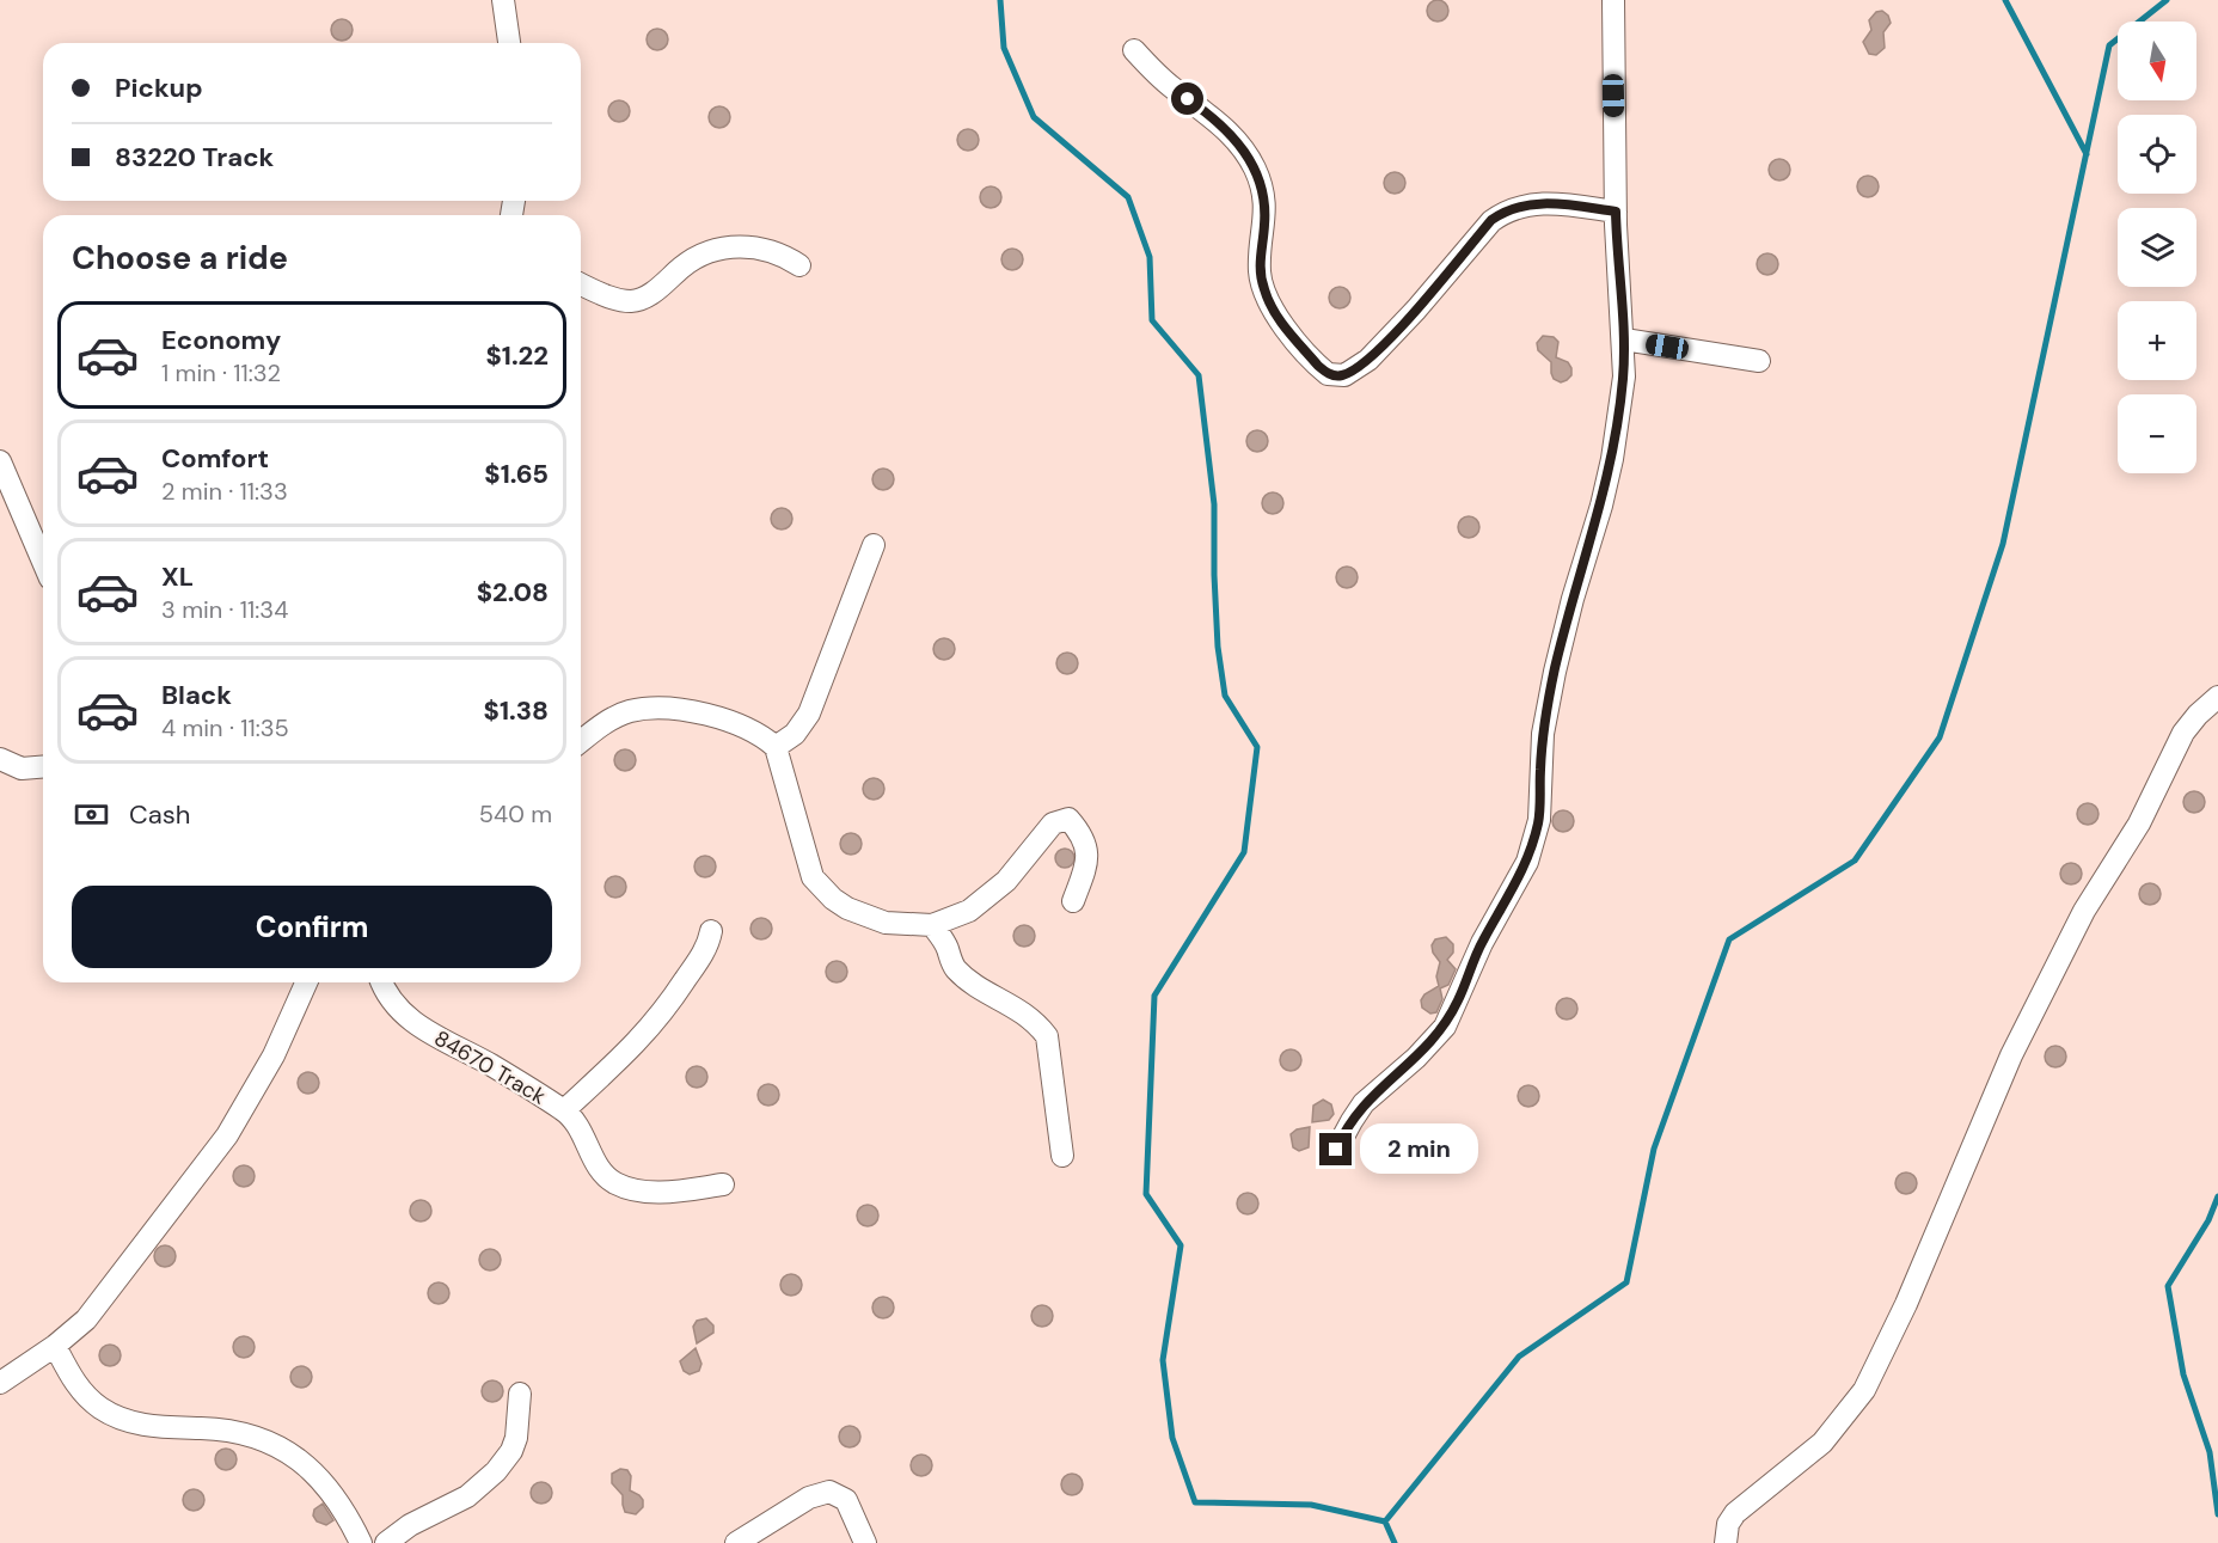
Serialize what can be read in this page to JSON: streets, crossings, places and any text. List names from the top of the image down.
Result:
{
  "streets": {
    "street": ["84670 Track"]
  },
  "north": "bottom",
  "page": {
    "map_buttons": ["+", "−"],
    "banner": ["Pickup", "83220 Track"],
    "heading": "Choose a ride",
    "list": [
      {
        "name": "Economy",
        "note": "1 min · 11:32",
        "value": "$1.22"
      },
      {
        "name": "Comfort",
        "note": "2 min · 11:33",
        "value": "$1.65"
      },
      {
        "name": "XL",
        "note": "3 min · 11:34",
        "value": "$2.08"
      },
      {
        "name": "Black",
        "note": "4 min · 11:35",
        "value": "$1.38"
      }
    ],
    "pay": ["Cash", "540 m"],
    "buttons": "Confirm",
    "bubble": "2 min"
  }
}
